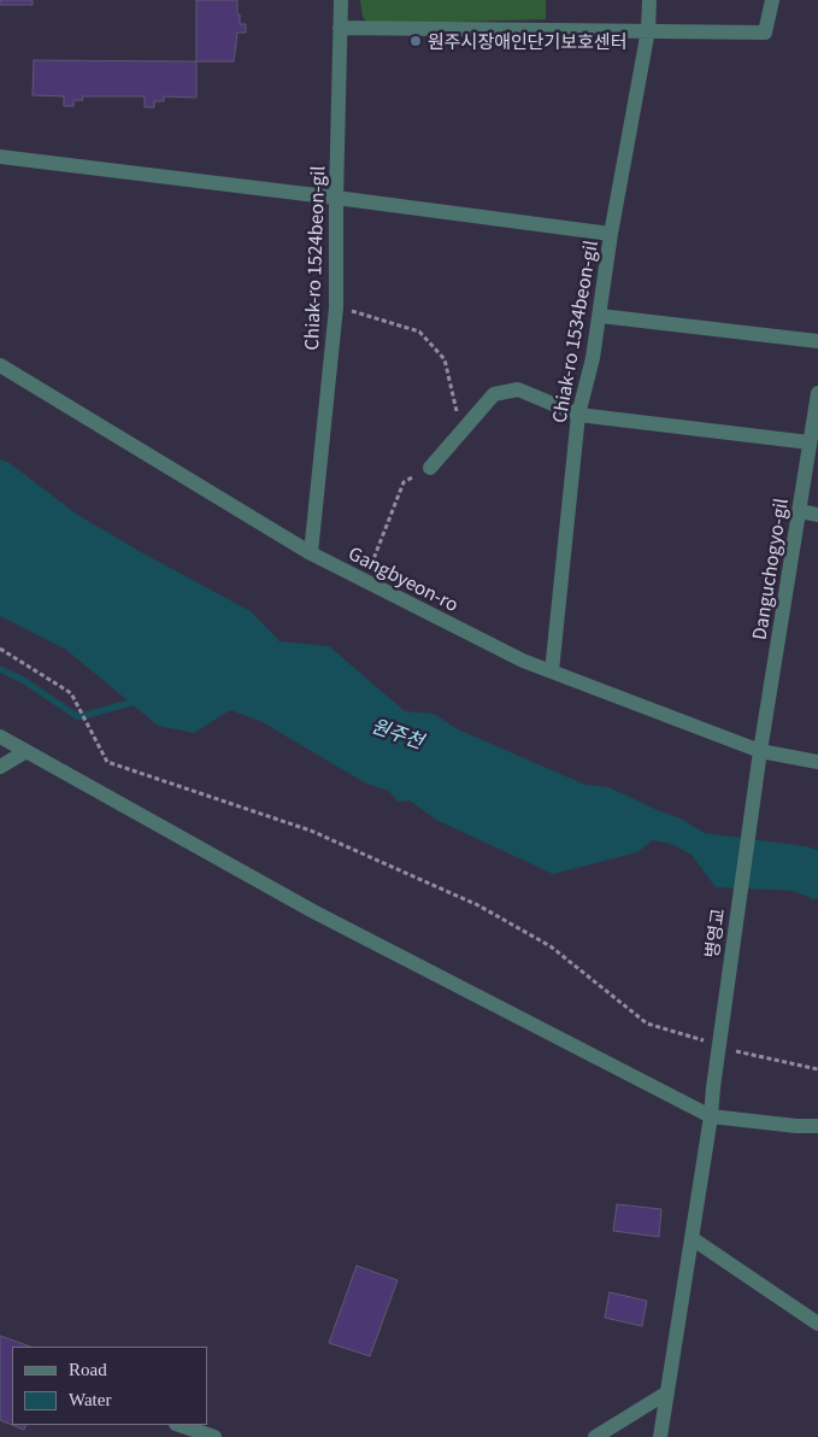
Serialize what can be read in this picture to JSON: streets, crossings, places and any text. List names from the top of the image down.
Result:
{
  "streets": {
    "street": [
      "Chiak-ro 1524beon-gil",
      "Chiak-ro 1534beon-gil",
      "Danguchogyo-gil",
      "Gangbyeon-ro",
      "병영교"
    ]
  },
  "crossings": [
    ["Chiak-ro 1524beon-gil", "Gangbyeon-ro"],
    ["Chiak-ro 1534beon-gil", "Gangbyeon-ro"],
    ["Danguchogyo-gil", "Gangbyeon-ro"],
    ["Danguchogyo-gil", "병영교"]
  ],
  "water": ["원주천"],
  "places": ["원주시장애인단기보호센터"],
  "legend": ["Road", "Water"]
}
